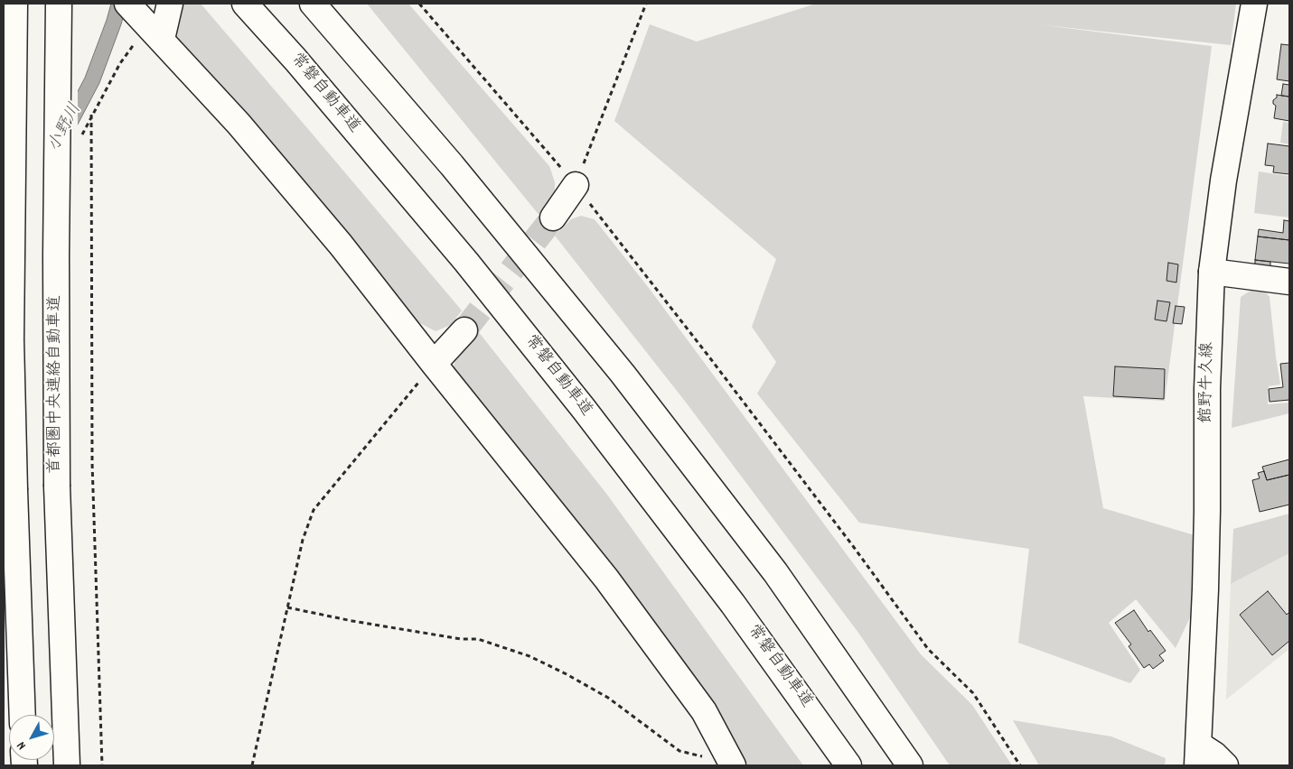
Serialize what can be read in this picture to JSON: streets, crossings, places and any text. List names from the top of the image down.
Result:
{
  "streets": {
    "main road": ["常磐自動車道", "館野牛久線", "首都圏中央連絡自動車道"]
  },
  "water": ["小野川"],
  "north": "bottom left"
}
